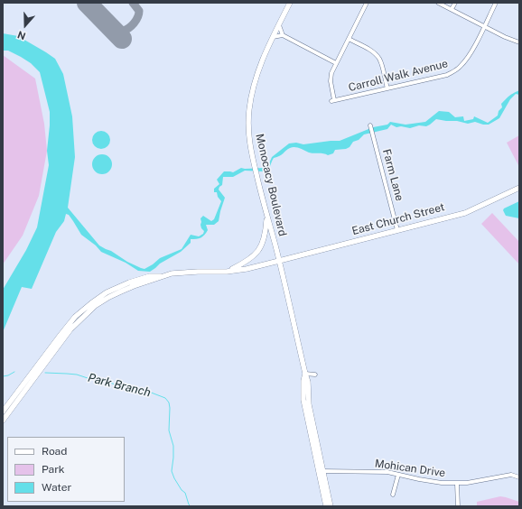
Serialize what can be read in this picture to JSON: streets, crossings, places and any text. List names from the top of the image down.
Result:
{
  "streets": {
    "main road": ["Monocacy Boulevard", "East Church Street"],
    "street": ["Carroll Walk Avenue", "Farm Lane", "Mohican Drive"]
  },
  "crossings": [
    ["Farm Lane", "East Church Street"],
    ["Monocacy Boulevard", "East Church Street"],
    ["Monocacy Boulevard", "Mohican Drive"]
  ],
  "water": ["Park Branch"],
  "legend": ["Road", "Park", "Water"],
  "north": "bottom"
}
